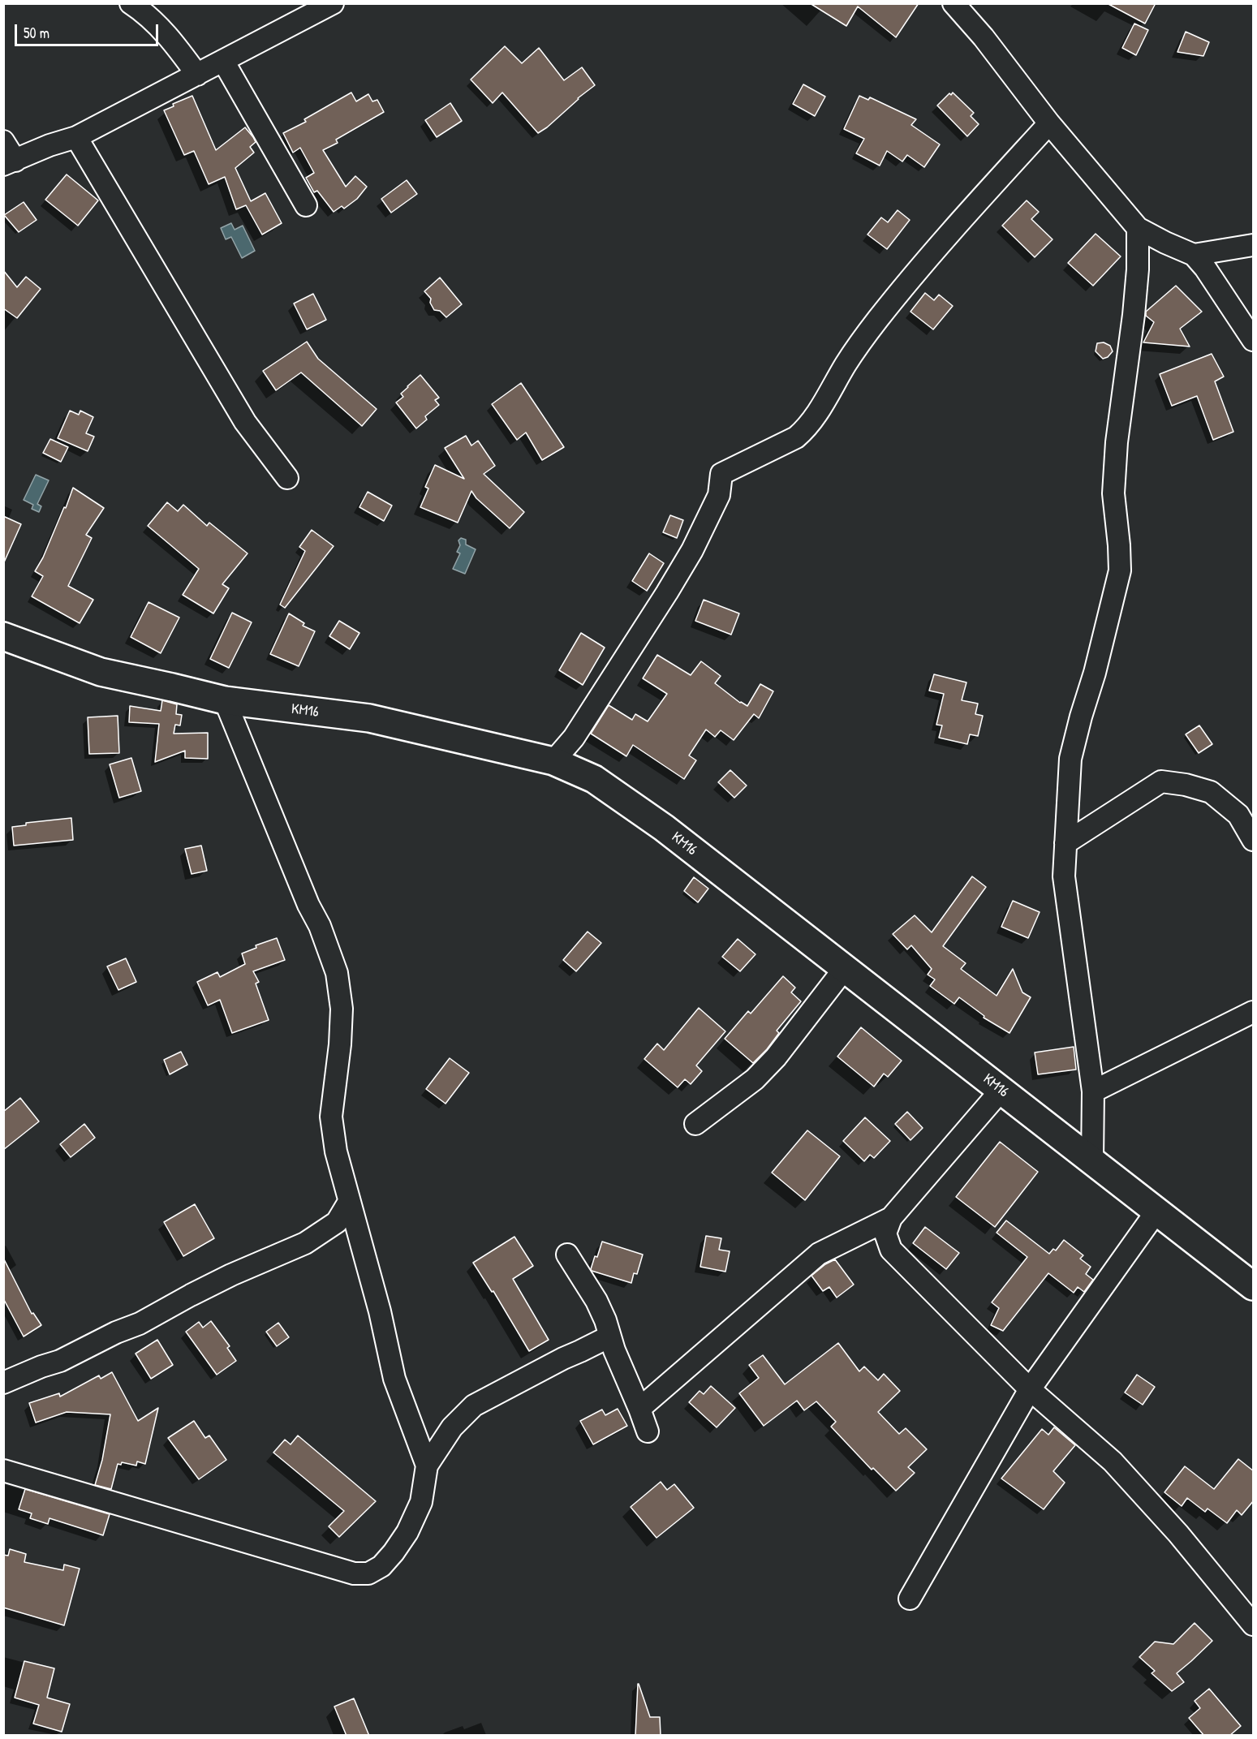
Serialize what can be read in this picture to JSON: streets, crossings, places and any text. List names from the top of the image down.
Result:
{
  "streets": {
    "street": ["KM16"]
  },
  "scale_bar": "50 m"
}
